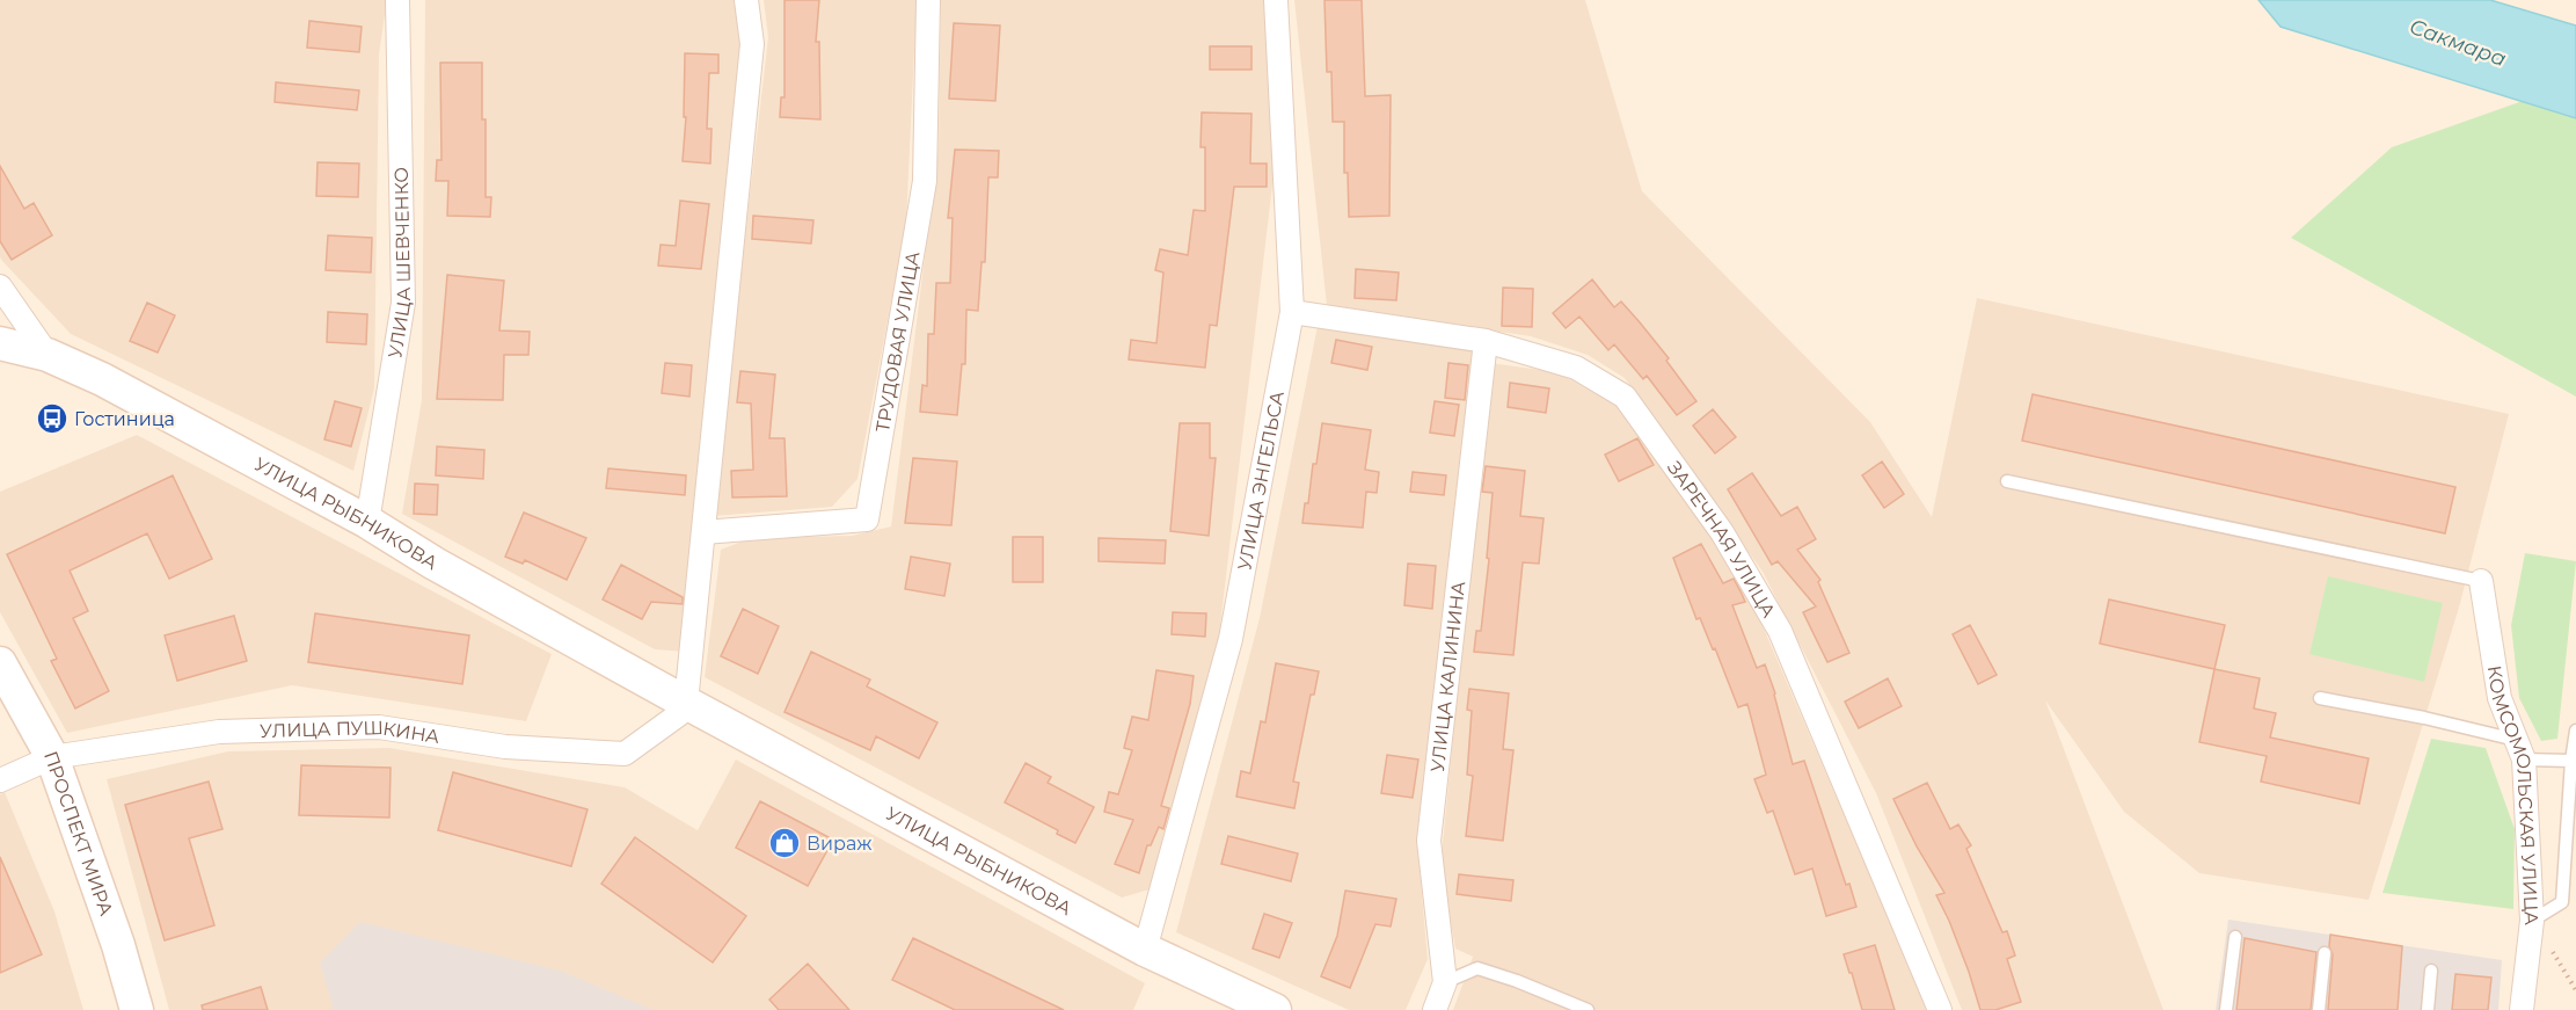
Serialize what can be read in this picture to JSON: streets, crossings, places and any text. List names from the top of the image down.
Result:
{
  "streets": {
    "street": [
      "УЛИЦА ШЕВЧЕНКО",
      "ТРУДОВАЯ УЛИЦА",
      "УЛИЦА ЭНГЕЛЬСА",
      "УЛИЦА РЫБНИКОВА",
      "ЗАРЕЧНАЯ УЛИЦА",
      "УЛИЦА КАЛИНИНА",
      "УЛИЦА ПУШКИНА",
      "КОМСОМОЛЬСКАЯ УЛИЦА",
      "ПРОСПЕКТ МИРА"
    ]
  },
  "crossings": [
    ["УЛИЦА ШЕВЧЕНКО", "УЛИЦА РЫБНИКОВА"],
    ["УЛИЦА ЭНГЕЛЬСА", "УЛИЦА РЫБНИКОВА"],
    ["УЛИЦА ЭНГЕЛЬСА", "ЗАРЕЧНАЯ УЛИЦА"],
    ["УЛИЦА РЫБНИКОВА", "УЛИЦА ПУШКИНА"],
    ["ЗАРЕЧНАЯ УЛИЦА", "УЛИЦА КАЛИНИНА"],
    ["УЛИЦА ПУШКИНА", "ПРОСПЕКТ МИРА"]
  ],
  "water": ["Сакмара"],
  "places": {
    "bus stop": ["Гостиница"],
    "shop": ["Вираж"]
  }
}
